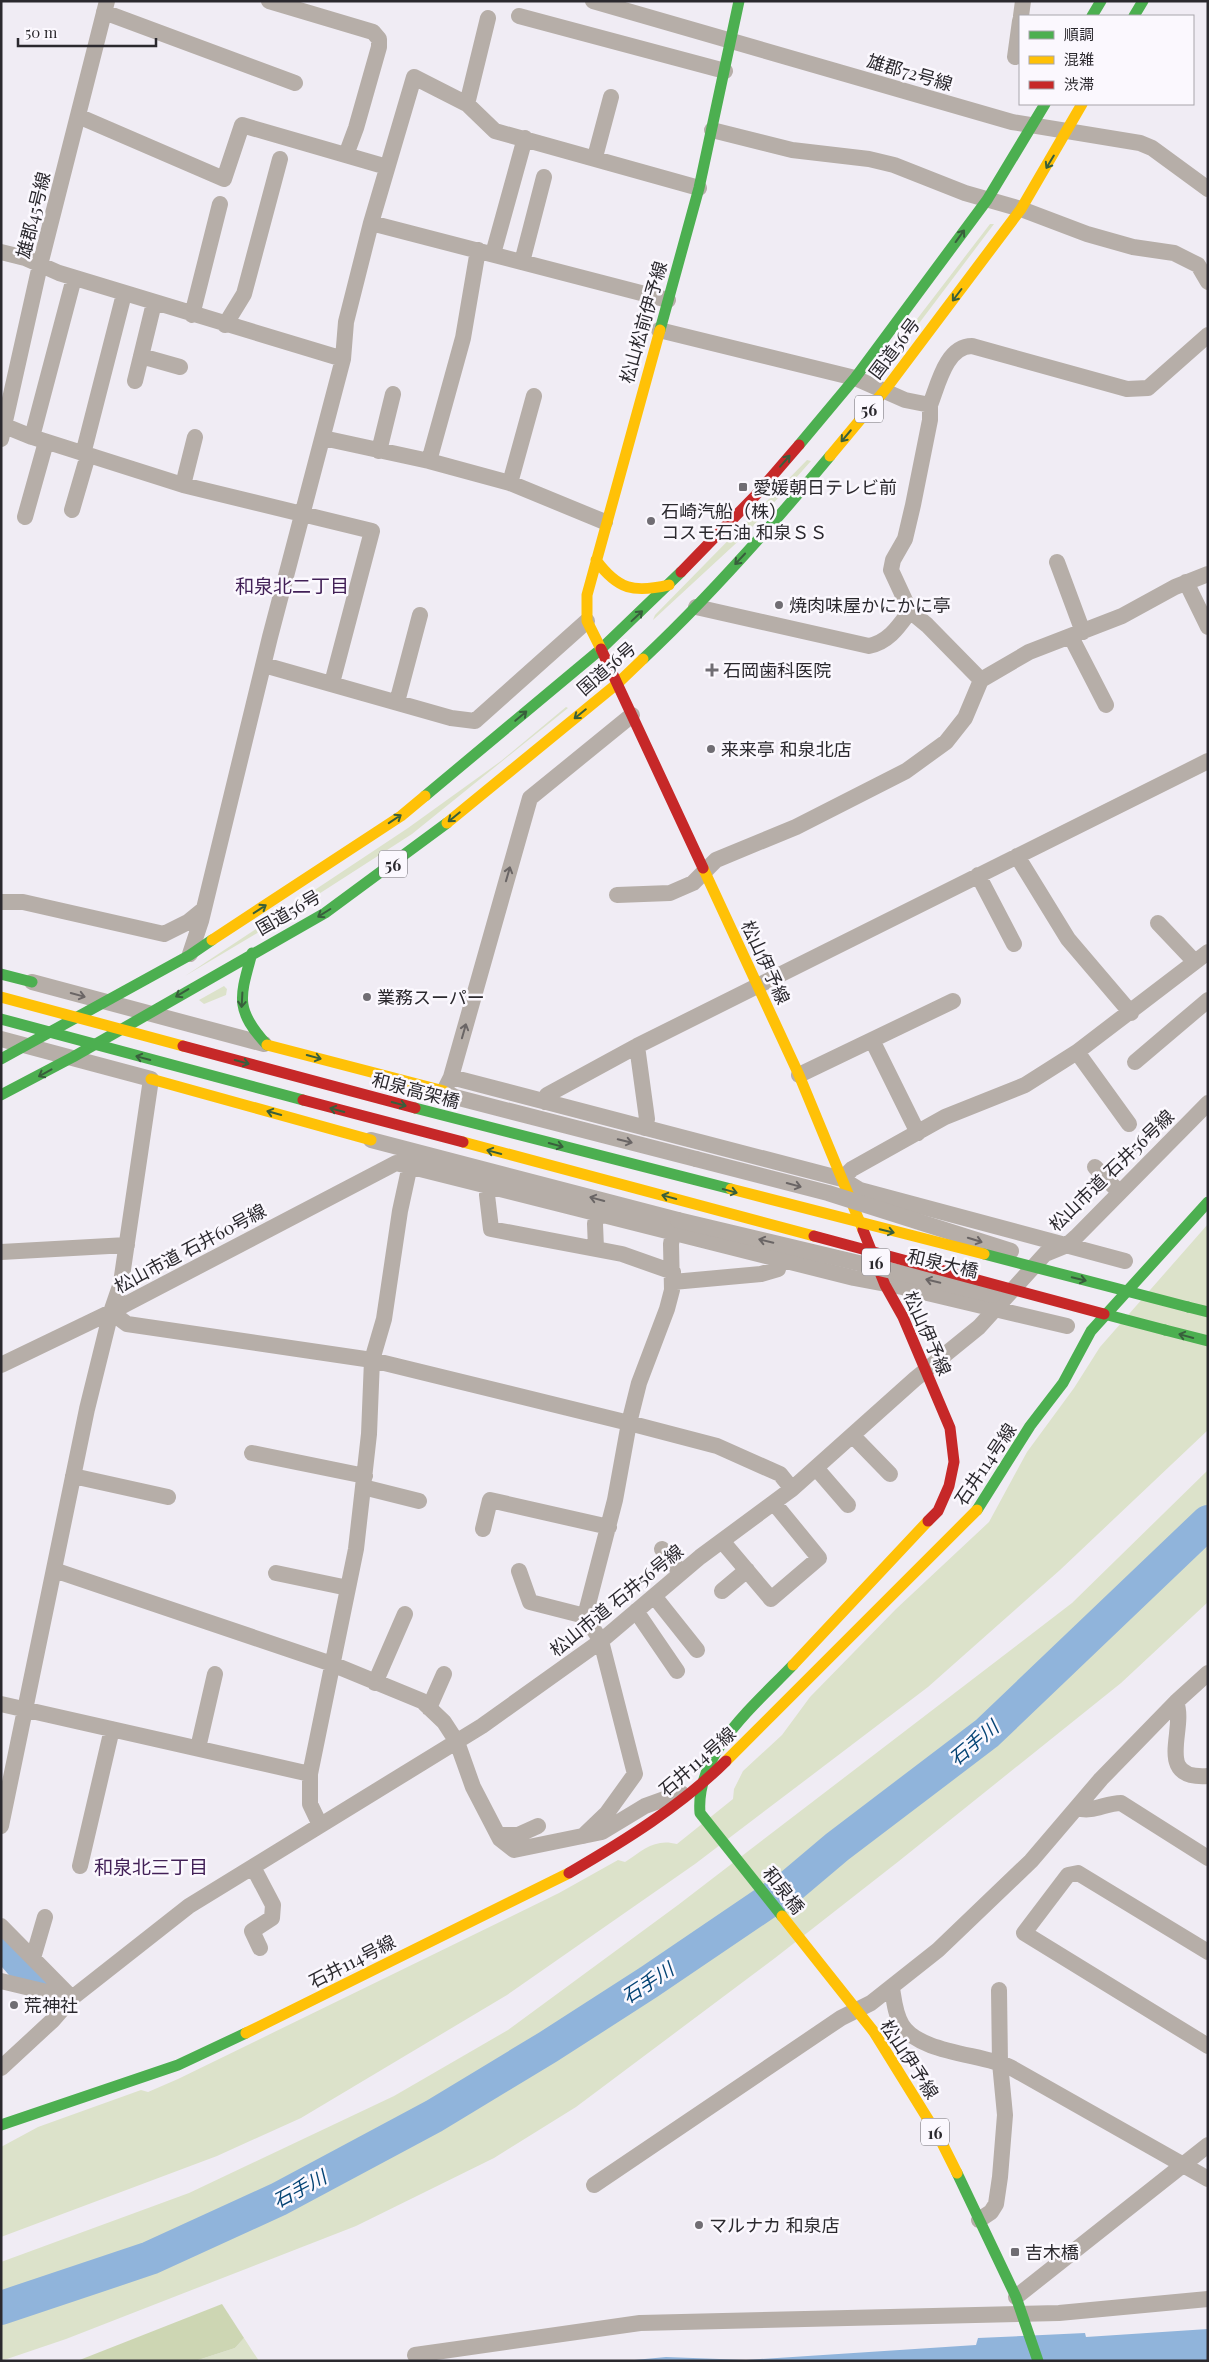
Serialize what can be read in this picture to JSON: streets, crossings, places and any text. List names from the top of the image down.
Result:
{
  "streets": {
    "main road": [
      "松山松前伊予線",
      "国道56号",
      "56",
      "松山伊予線",
      "和泉高架橋",
      "16",
      "和泉大橋",
      "石井114号線",
      "和泉橋"
    ],
    "street": [
      "雄郡72号線",
      "雄郡45号線",
      "松山市道 石井56号線",
      "松山市道 石井60号線"
    ]
  },
  "crossings": [
    ["雄郡72号線", "松山松前伊予線"],
    ["雄郡72号線", "国道56号"],
    ["松山松前伊予線", "国道56号"],
    ["松山松前伊予線", "松山伊予線"],
    ["国道56号", "松山伊予線"],
    ["松山伊予線", "松山市道 石井56号線"],
    ["松山伊予線", "16"],
    ["松山伊予線", "石井114号線"],
    ["松山伊予線", "和泉橋"],
    ["和泉高架橋", "和泉大橋"]
  ],
  "districts": ["和泉北二丁目", "和泉北三丁目"],
  "water": ["石手川"],
  "places": {
    "transit": ["愛媛朝日テレビ前", "吉木橋"],
    "other": [
      "石崎汽船（株） コスモ石油 和泉ＳＳ",
      "焼肉味屋かにかに亭",
      "来来亭 和泉北店",
      "業務スーパー",
      "荒神社",
      "マルナカ 和泉店"
    ],
    "health": ["石岡歯科医院"]
  },
  "legend": ["順調", "混雑", "渋滞"],
  "scale_bar": "50 m"
}
